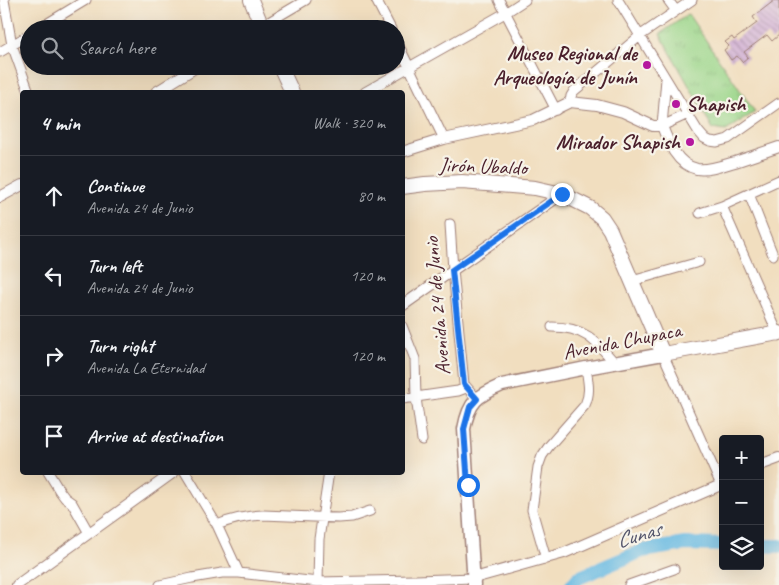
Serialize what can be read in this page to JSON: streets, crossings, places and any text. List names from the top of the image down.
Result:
{
  "streets": {
    "highway": ["Jirón Ubaldo", "Avenida Chupaca"],
    "street": ["Avenida 24 de Junio"]
  },
  "crossings": [
    ["Jirón Ubaldo", "Avenida Chupaca"],
    ["Avenida 24 de Junio", "Avenida Chupaca"]
  ],
  "water": ["Cunas"],
  "places": ["Museo Regional de Arqueología de Junín", "Shapish", "Mirador Shapish"],
  "page": {
    "search": "Search here",
    "heading": ["4 min", "Walk · 320 m"],
    "list": [
      ["Continue", "Avenida 24 de Junio", "80 m"],
      ["Turn left", "Avenida 24 de Junio", "120 m"],
      ["Turn right", "Avenida La Eternidad", "120 m"],
      "Arrive at destination"
    ],
    "map_buttons": ["+", "−"]
  }
}
